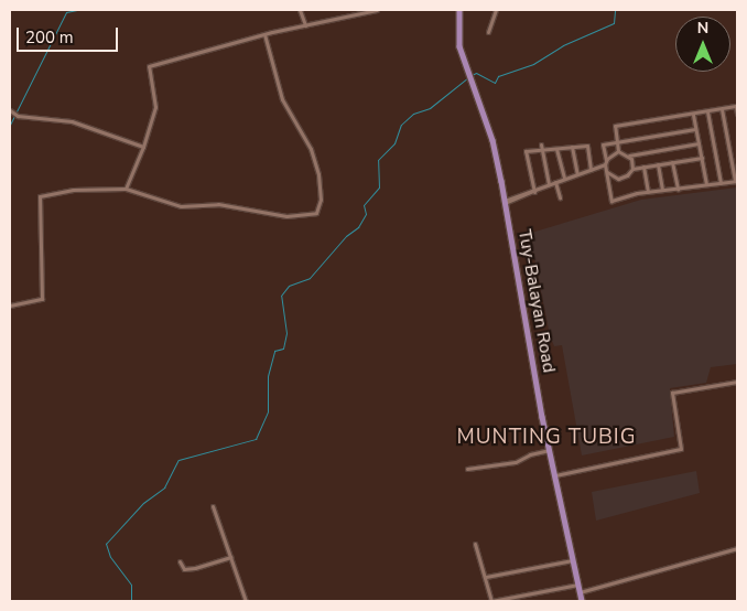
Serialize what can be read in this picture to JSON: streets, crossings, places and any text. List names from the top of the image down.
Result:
{
  "streets": {
    "main road": ["Tuy-Balayan Road"]
  },
  "districts": ["MUNTING TUBIG"],
  "scale_bar": "200 m",
  "north": "top"
}
